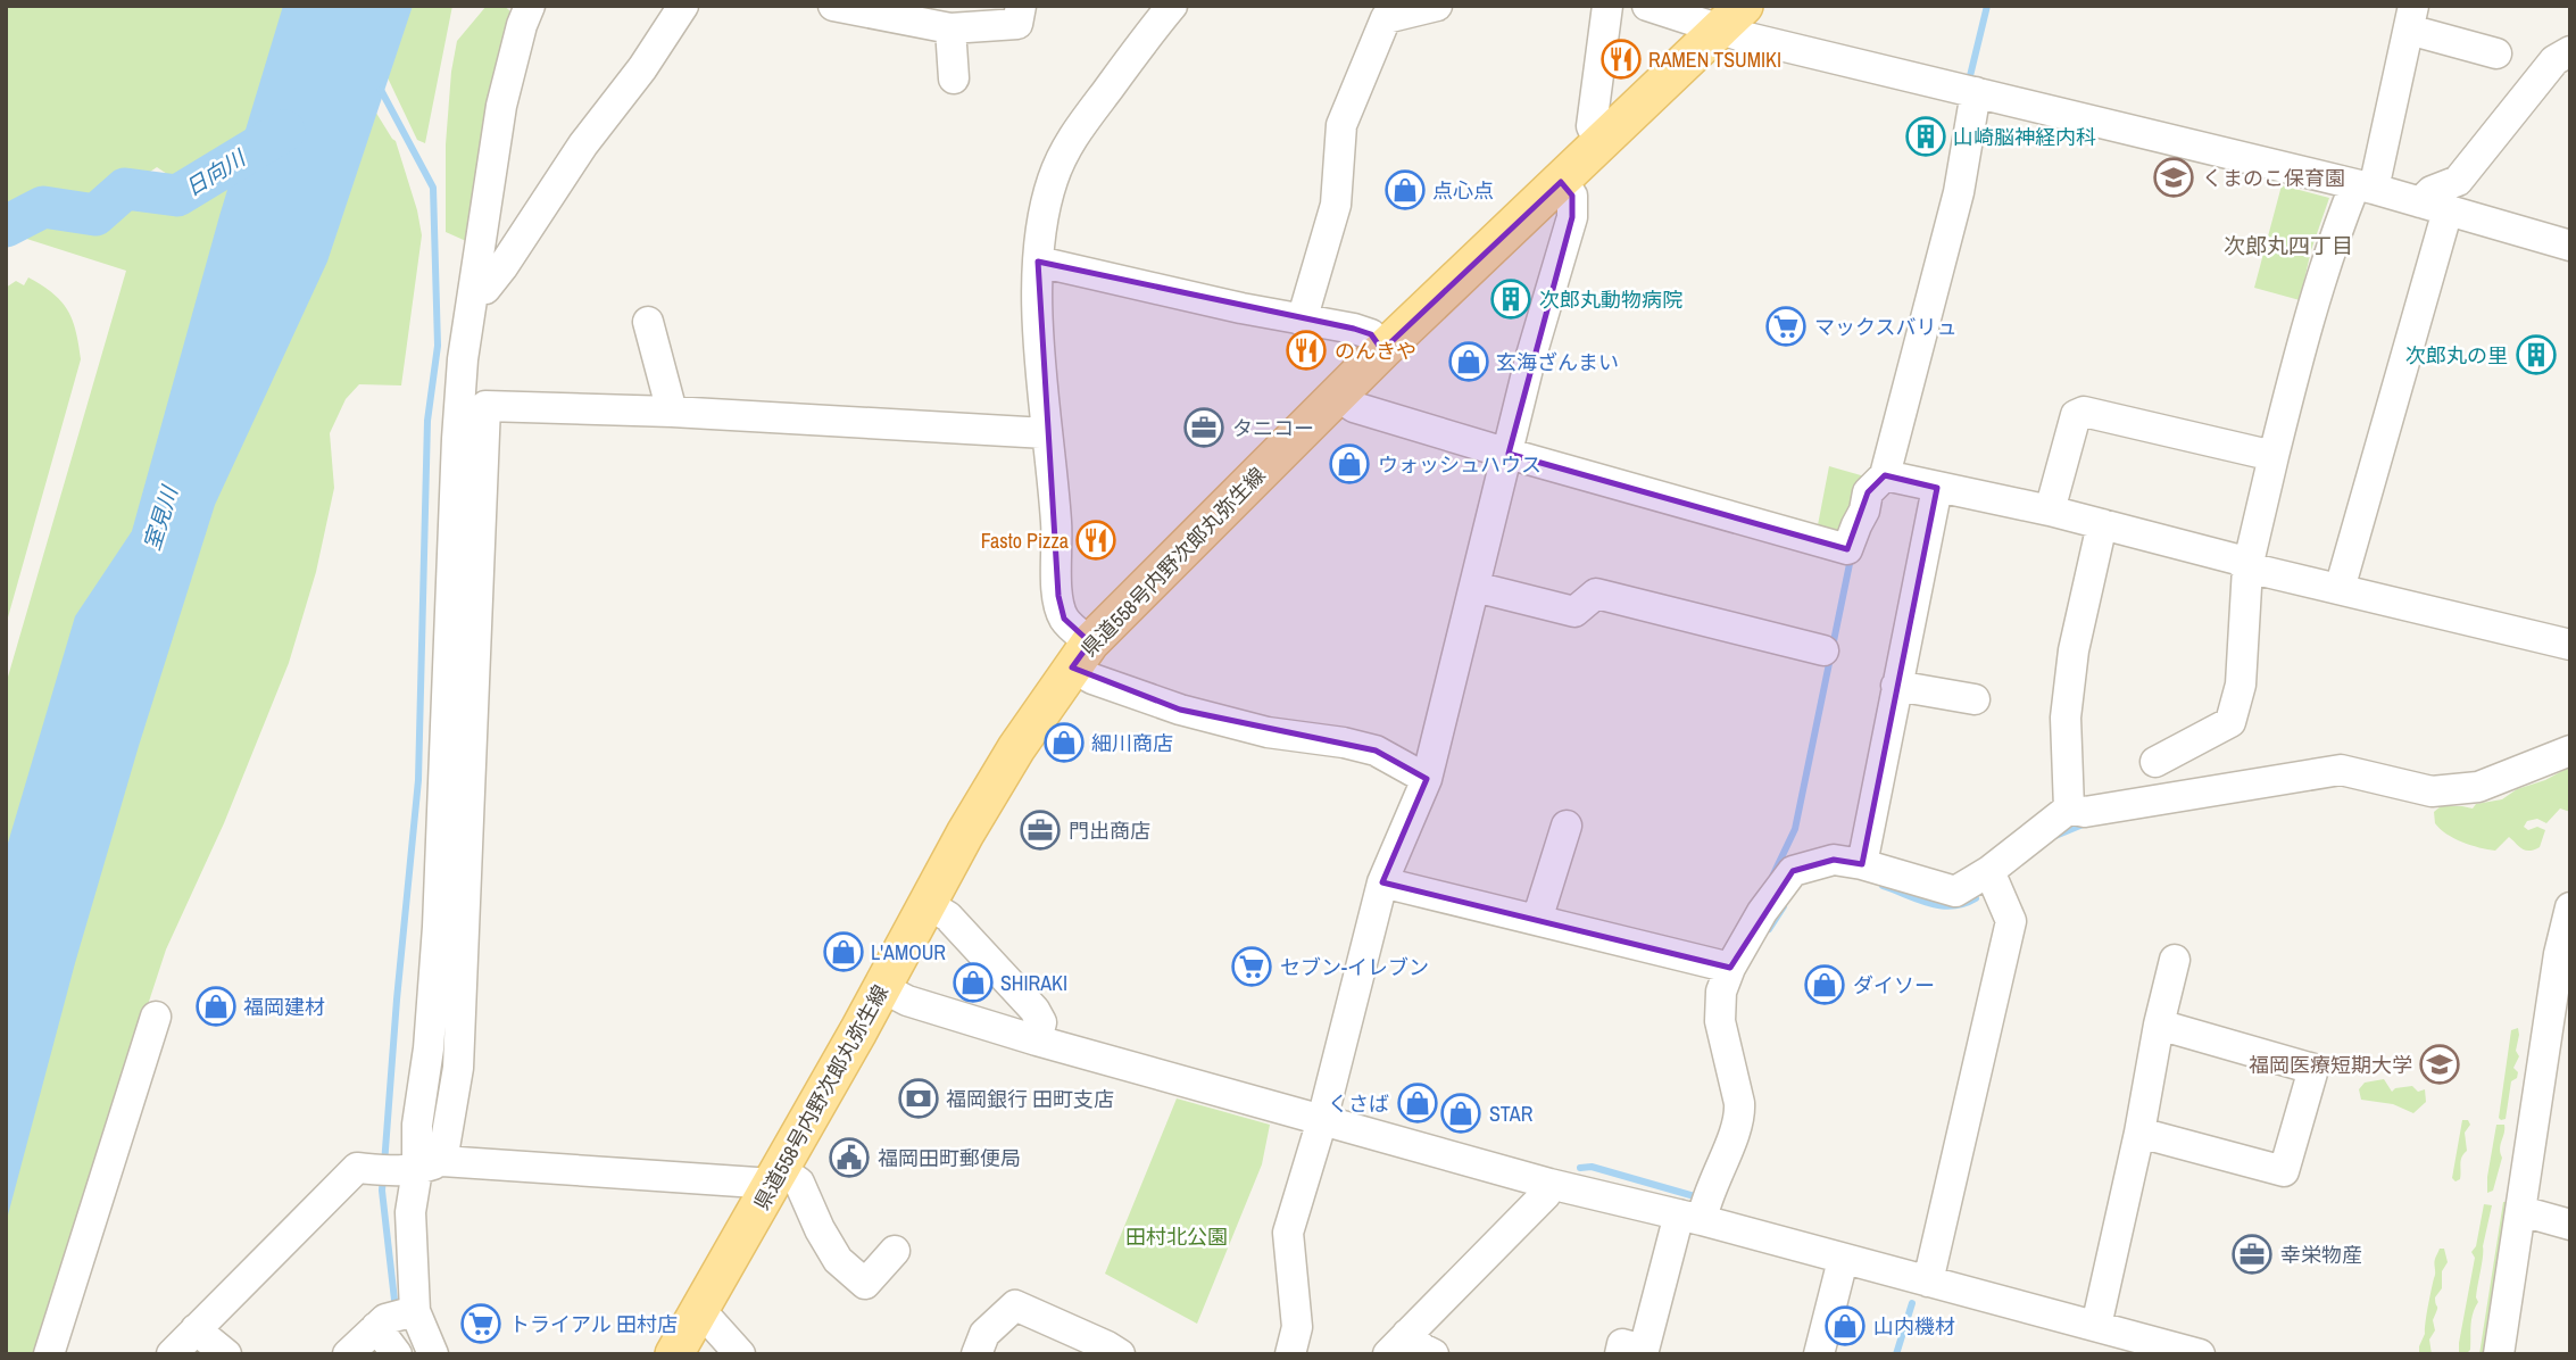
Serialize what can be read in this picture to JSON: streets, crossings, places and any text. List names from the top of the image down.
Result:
{
  "streets": {
    "main road": ["県道558号内野次郎丸弥生線"]
  },
  "districts": ["次郎丸四丁目"],
  "water": ["日向川", "室見川"],
  "parks": ["田村北公園"],
  "places": {
    "restaurant": ["RAMEN TSUMIKI", "のんきや", "Fasto Pizza"],
    "building": ["山崎脳神経内科", "次郎丸動物病院", "次郎丸の里"],
    "school or university": ["くまのこ保育園", "福岡医療短期大学"],
    "shop": [
      "点心点",
      "玄海ざんまい",
      "ウォッシュハウス",
      "細川商店",
      "L'AMOUR",
      "SHIRAKI",
      "ダイソー",
      "福岡建材",
      "くさば",
      "STAR",
      "山内機材"
    ],
    "supermarket": ["マックスバリュ", "セブン-イレブン", "トライアル 田村店"],
    "office": ["タニコー", "門出商店", "幸栄物産"],
    "bank": ["福岡銀行 田町支店"],
    "public building": ["福岡田町郵便局"]
  }
}
